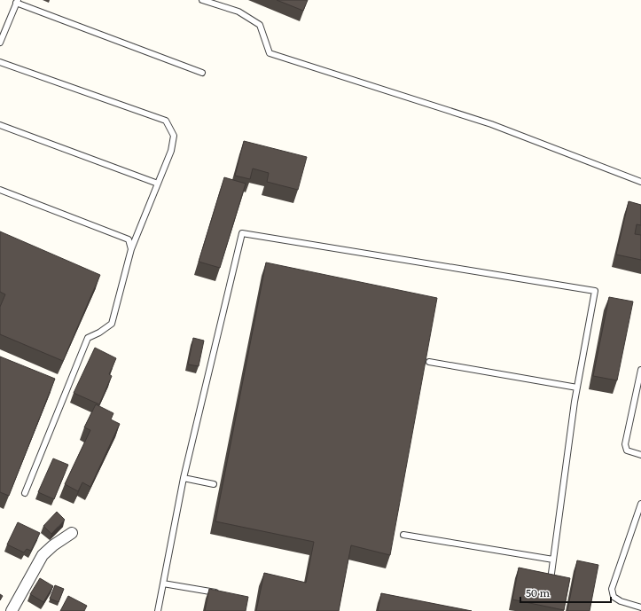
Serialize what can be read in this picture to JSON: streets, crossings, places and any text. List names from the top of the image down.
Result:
{
  "scale_bar": "50 m"
}
